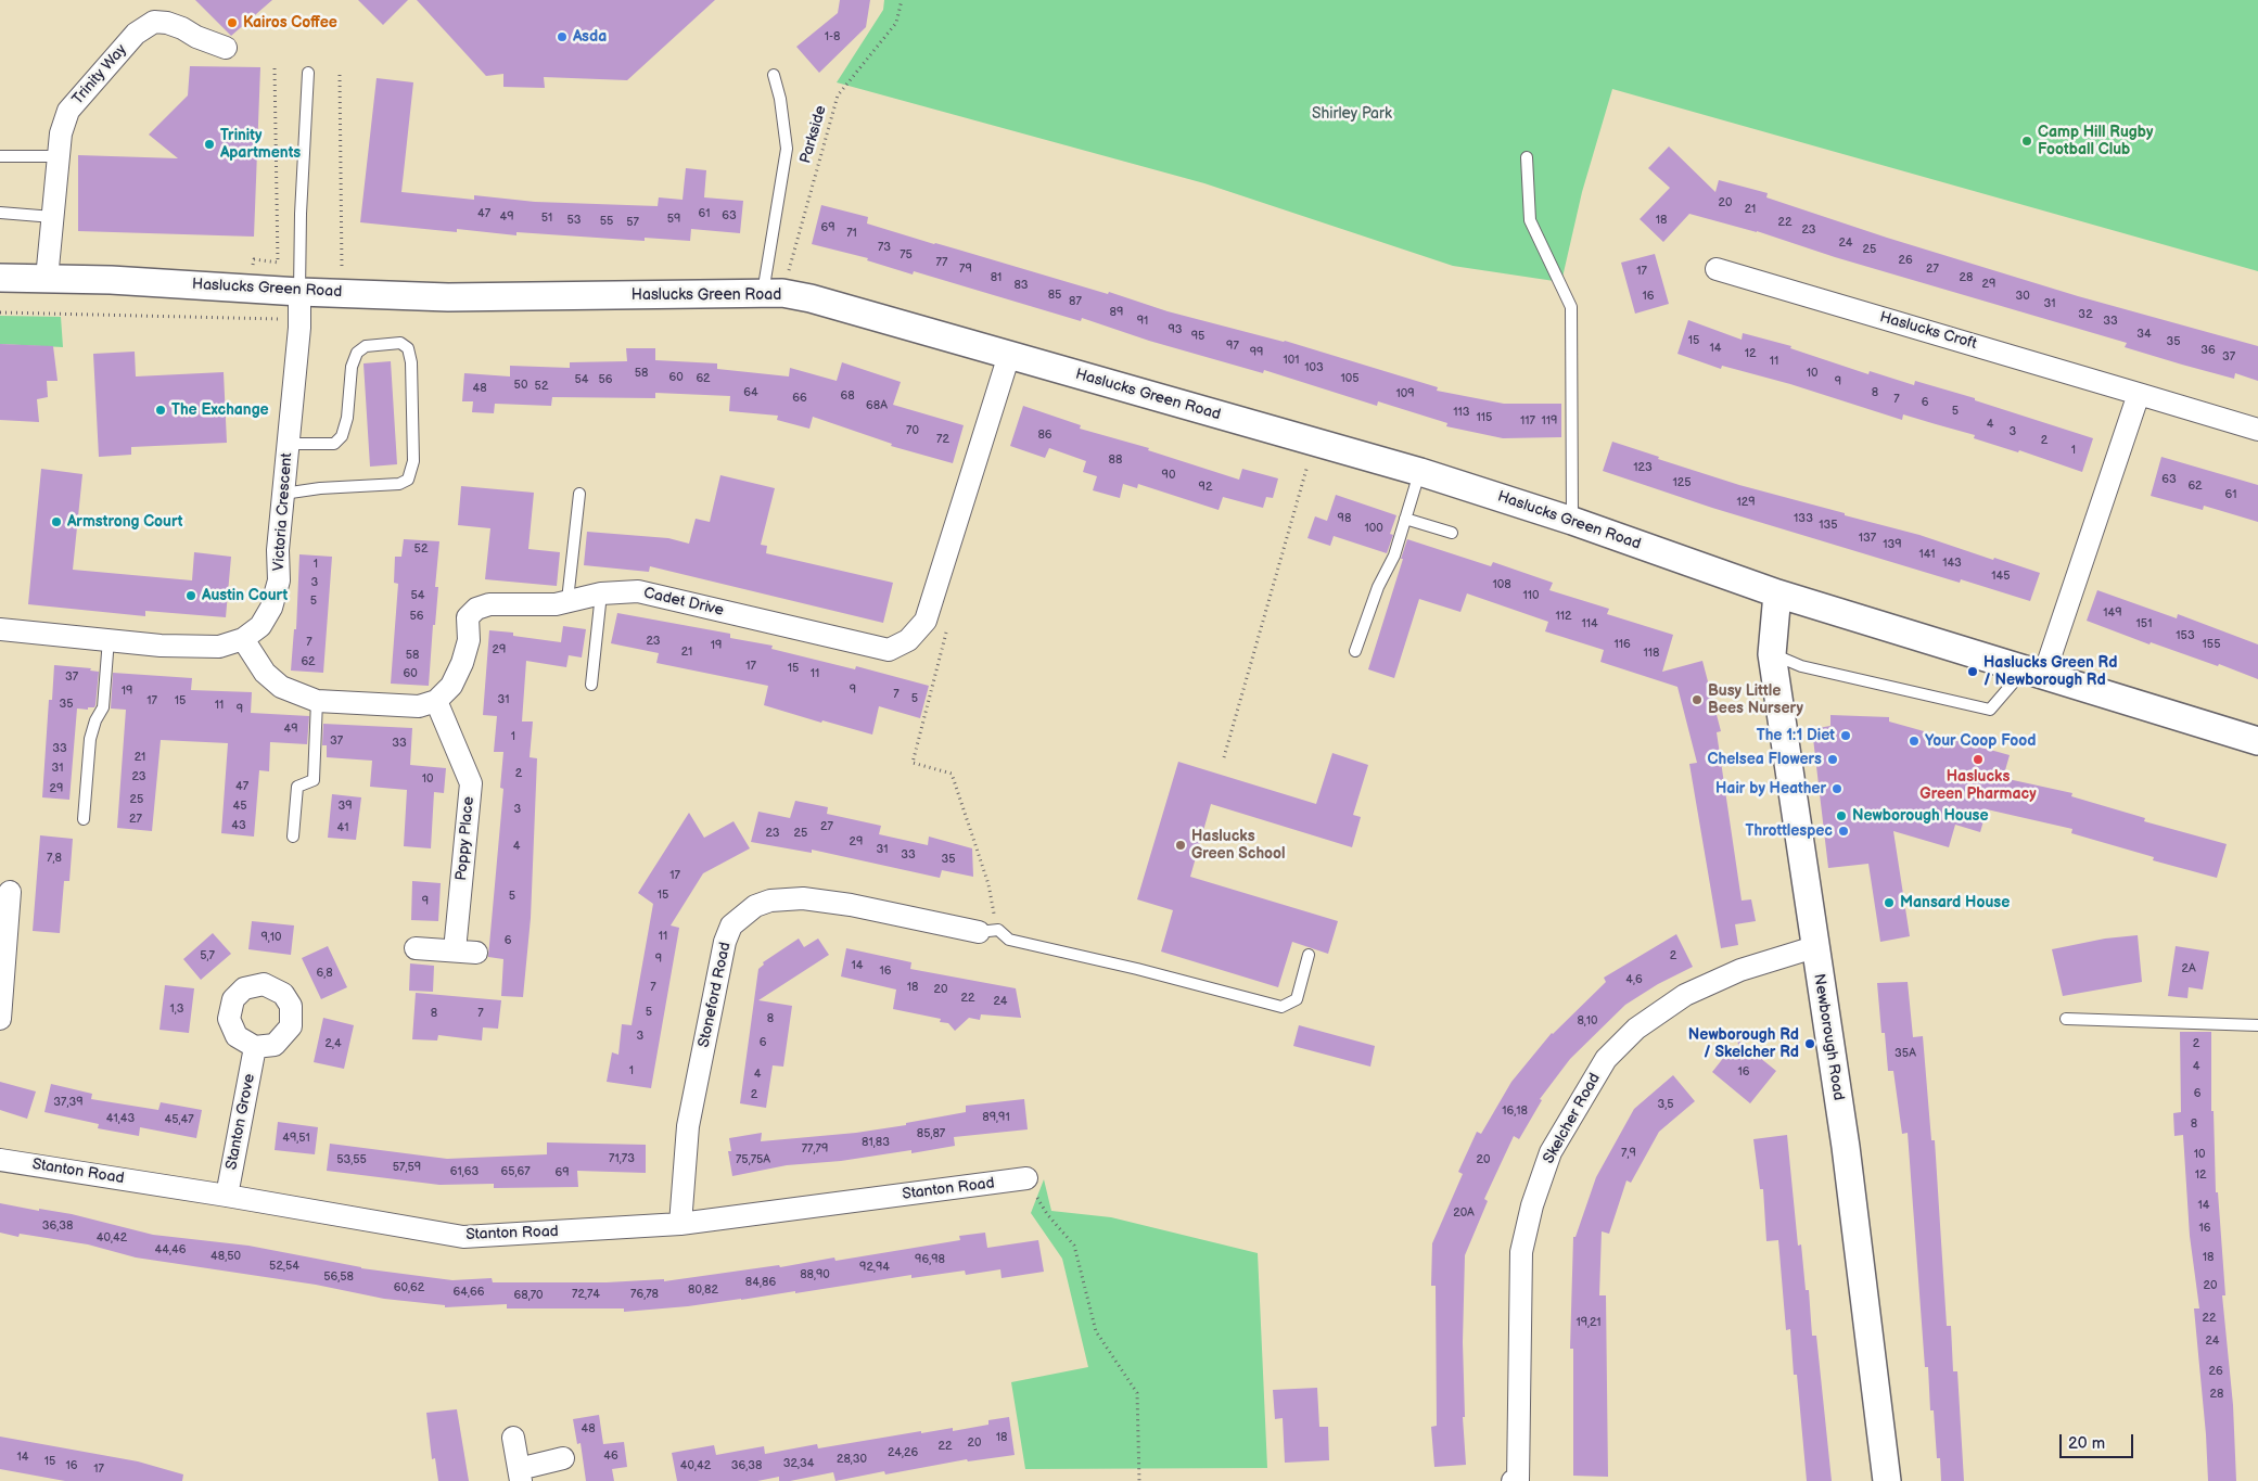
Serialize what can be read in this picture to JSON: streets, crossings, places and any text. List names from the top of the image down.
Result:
{
  "streets": {
    "street": [
      "Trinity Way",
      "Haslucks Green Road",
      "Haslucks Croft",
      "Victoria Crescent",
      "Cadet Drive",
      "Poppy Place",
      "Stoneford Road",
      "Newborough Road",
      "Skelcher Road",
      "Stanton Grove",
      "Stanton Road"
    ],
    "path": ["Parkside"]
  },
  "crossings": [
    ["Trinity Way", "Haslucks Green Road"],
    ["Parkside", "Haslucks Green Road"],
    ["Haslucks Green Road", "Victoria Crescent"],
    ["Haslucks Green Road", "Cadet Drive"],
    ["Haslucks Green Road", "Newborough Road"],
    ["Cadet Drive", "Poppy Place"],
    ["Stoneford Road", "Stanton Road"],
    ["Newborough Road", "Skelcher Road"],
    ["Stanton Grove", "Stanton Road"]
  ],
  "parks": ["Shirley Park"],
  "places": [
    "Kairos Coffee",
    "Asda",
    "Camp Hill Rugby Football Club",
    "Trinity Apartments",
    "The Exchange",
    "Armstrong Court",
    "Austin Court",
    "Haslucks Green Rd / Newborough Rd",
    "Busy Little Bees Nursery",
    "The 1:1 Diet",
    "Your Coop Food",
    "Chelsea Flowers",
    "Haslucks Green Pharmacy",
    "Hair by Heather",
    "Newborough House",
    "Throttlespec",
    "Haslucks Green School",
    "Mansard House",
    "Newborough Rd / Skelcher Rd"
  ],
  "house_numbers": [
    "1-8",
    "20",
    "21",
    "47",
    "61",
    "63",
    "49",
    "51",
    "59",
    "53",
    "18",
    "55",
    "57",
    "22",
    "69",
    "23",
    "71",
    "24",
    "73",
    "25",
    "75",
    "26",
    "77",
    "79",
    "27",
    "17",
    "81",
    "28",
    "29",
    "83",
    "85",
    "16",
    "30",
    "87",
    "31",
    "89",
    "32",
    "91",
    "33",
    "93",
    "34",
    "95",
    "15",
    "35",
    "97",
    "14",
    "36",
    "99",
    "12",
    "37",
    "101",
    "11",
    "103",
    "58",
    "10",
    "60",
    "62",
    "105",
    "54",
    "56",
    "9",
    "50",
    "52",
    "48",
    "64",
    "8",
    "109",
    "68",
    "66",
    "7",
    "6",
    "68A",
    "5",
    "113",
    "115",
    "117",
    "119",
    "4",
    "70",
    "3",
    "86",
    "72",
    "2",
    "1",
    "88",
    "123",
    "90",
    "63",
    "125",
    "62",
    "92",
    "61",
    "129",
    "98",
    "133",
    "135",
    "100",
    "137",
    "139",
    "52",
    "141",
    "143",
    "1",
    "145",
    "3",
    "108",
    "54",
    "110",
    "5",
    "149",
    "56",
    "112",
    "114",
    "151",
    "153",
    "23",
    "7",
    "116",
    "155",
    "19",
    "29",
    "21",
    "118",
    "58",
    "62",
    "17",
    "15",
    "60",
    "11",
    "37",
    "9",
    "19",
    "7",
    "5",
    "31",
    "17",
    "15",
    "35",
    "11",
    "9",
    "49",
    "1",
    "37",
    "33",
    "33",
    "21",
    "31",
    "2",
    "23",
    "10",
    "47",
    "29",
    "25",
    "45",
    "39",
    "3",
    "27",
    "43",
    "27",
    "41",
    "23",
    "25",
    "29",
    "4",
    "31",
    "33",
    "7,8",
    "35",
    "17",
    "15",
    "5",
    "9",
    "11",
    "9,10",
    "6",
    "5,7",
    "2",
    "9",
    "14",
    "2A",
    "16",
    "6,8",
    "4,6",
    "7",
    "18",
    "20",
    "22",
    "24",
    "1,3",
    "5",
    "8",
    "7",
    "8",
    "8,10",
    "3",
    "6",
    "2,4",
    "2",
    "35A",
    "4",
    "1",
    "16",
    "4",
    "6",
    "2",
    "37,39",
    "3,5",
    "16,18",
    "89,91",
    "41,43",
    "45,47",
    "8",
    "85,87",
    "49,51",
    "81,83",
    "77,79",
    "7,9",
    "10",
    "71,73",
    "53,55",
    "75,75A",
    "20",
    "57,59",
    "61,63",
    "65,67",
    "69",
    "12",
    "14",
    "20A",
    "36,38",
    "16",
    "40,42",
    "44,46",
    "48,50",
    "18",
    "96,98",
    "52,54",
    "92,94",
    "88,90",
    "56,58",
    "84,86",
    "20",
    "60,62",
    "80,82",
    "64,66",
    "72,74",
    "76,78",
    "68,70",
    "22",
    "19,21",
    "24",
    "26",
    "28",
    "48",
    "18",
    "20",
    "22",
    "24,26",
    "46",
    "14",
    "28,30",
    "15",
    "32,34",
    "16",
    "40,42",
    "36,38",
    "17"
  ],
  "scale_bar": "20 m"
}
